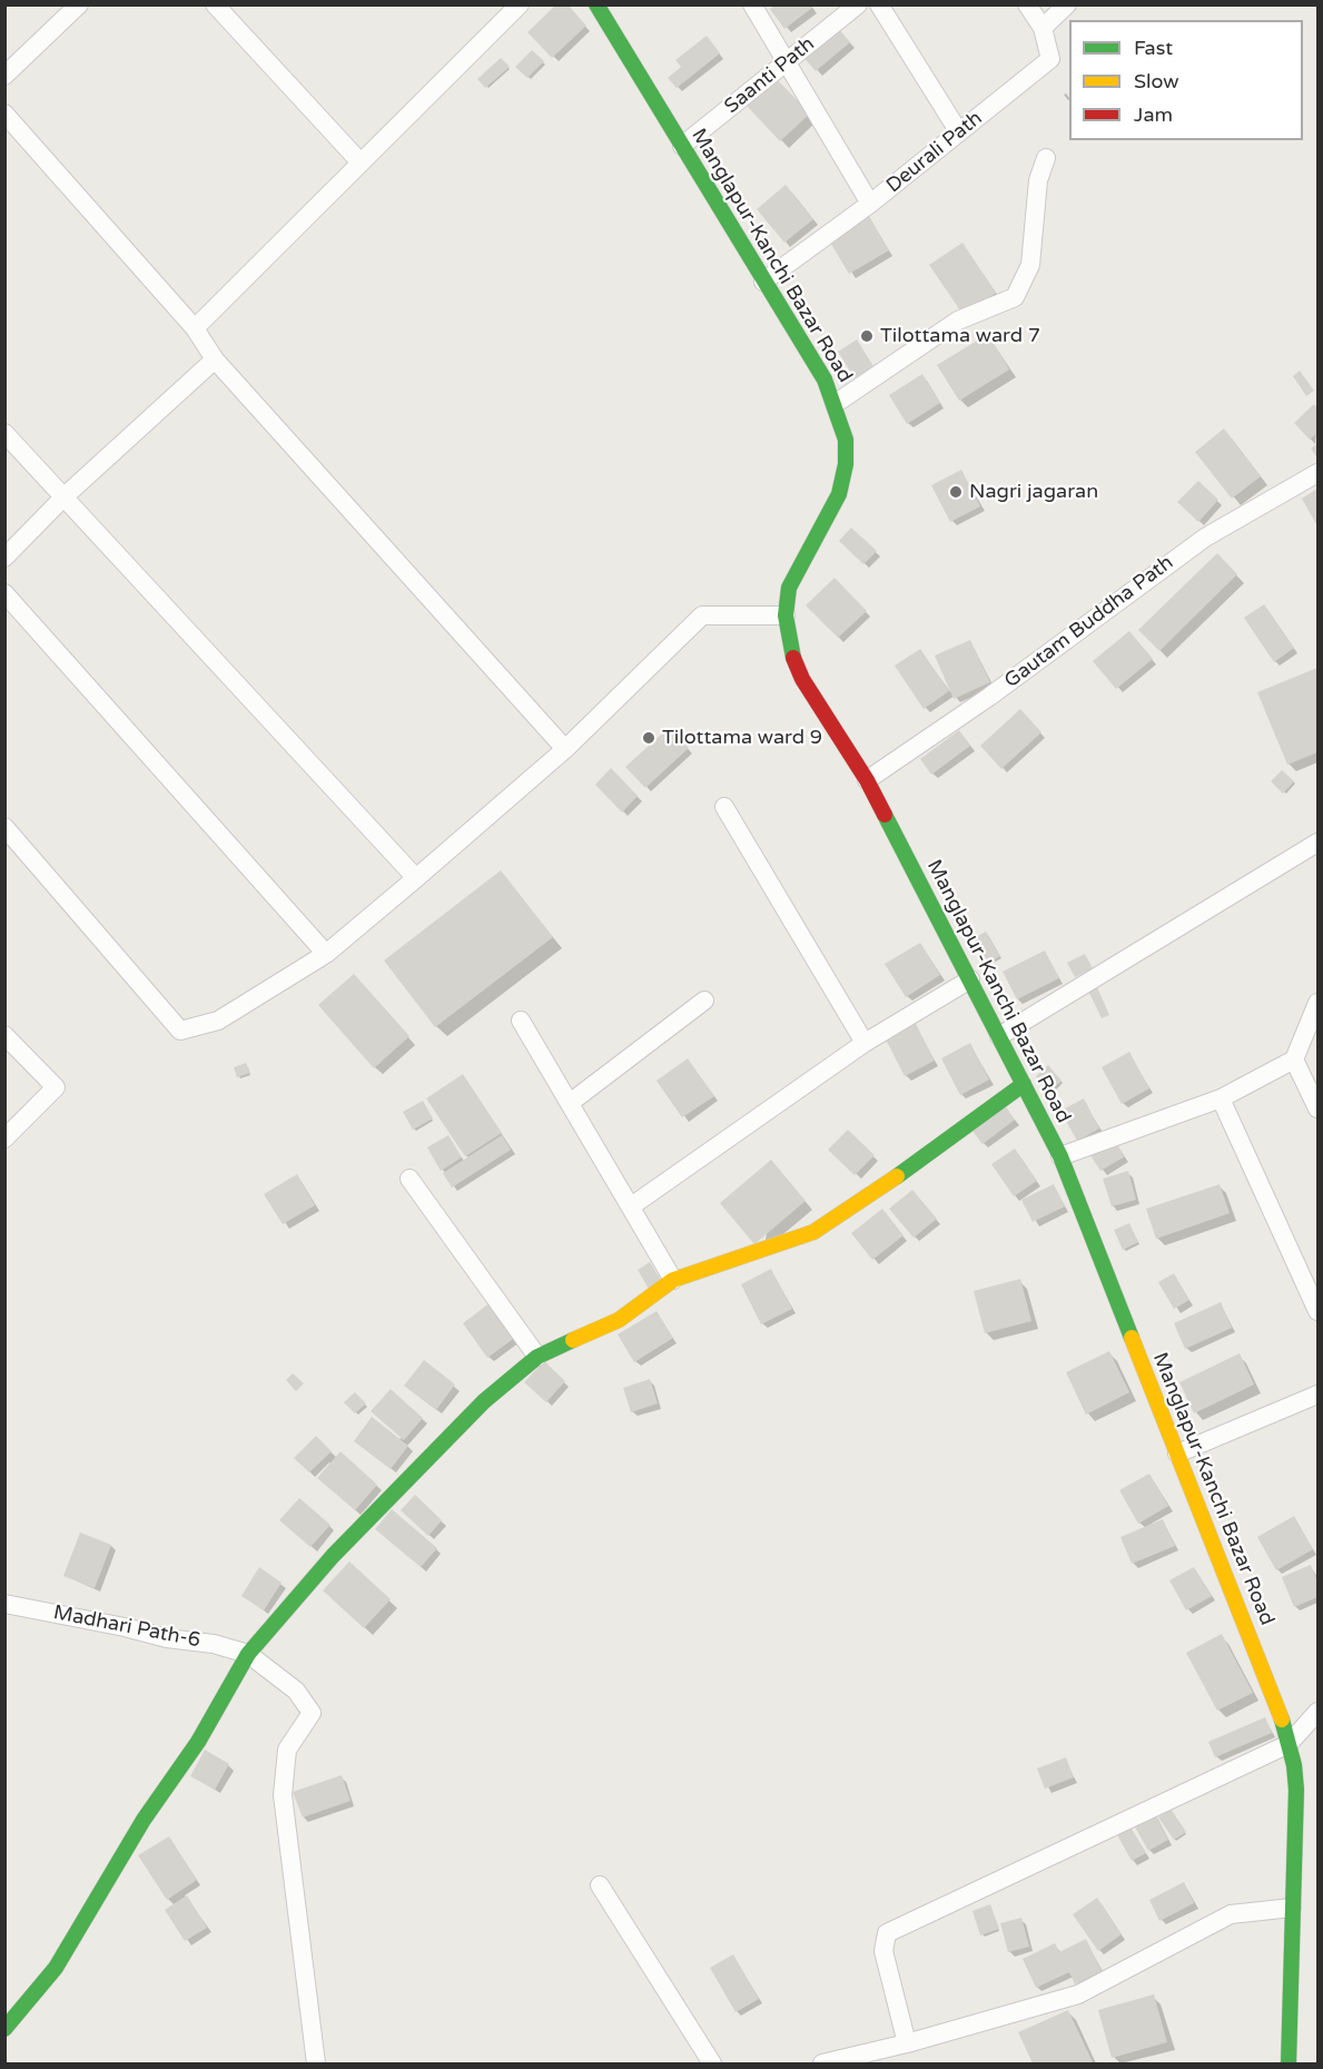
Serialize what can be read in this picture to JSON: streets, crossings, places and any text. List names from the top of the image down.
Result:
{
  "streets": {
    "street": [
      "Saanti Path",
      "Deurali Path",
      "Manglapur-Kanchi Bazar Road",
      "Gautam Buddha Path",
      "Madhari Path-6"
    ]
  },
  "crossings": [
    ["Saanti Path", "Manglapur-Kanchi Bazar Road"],
    ["Deurali Path", "Manglapur-Kanchi Bazar Road"],
    ["Manglapur-Kanchi Bazar Road", "Gautam Buddha Path"]
  ],
  "places": ["Tilottama ward 7", "Nagri jagaran", "Tilottama ward 9"],
  "legend": ["Fast", "Slow", "Jam"]
}
